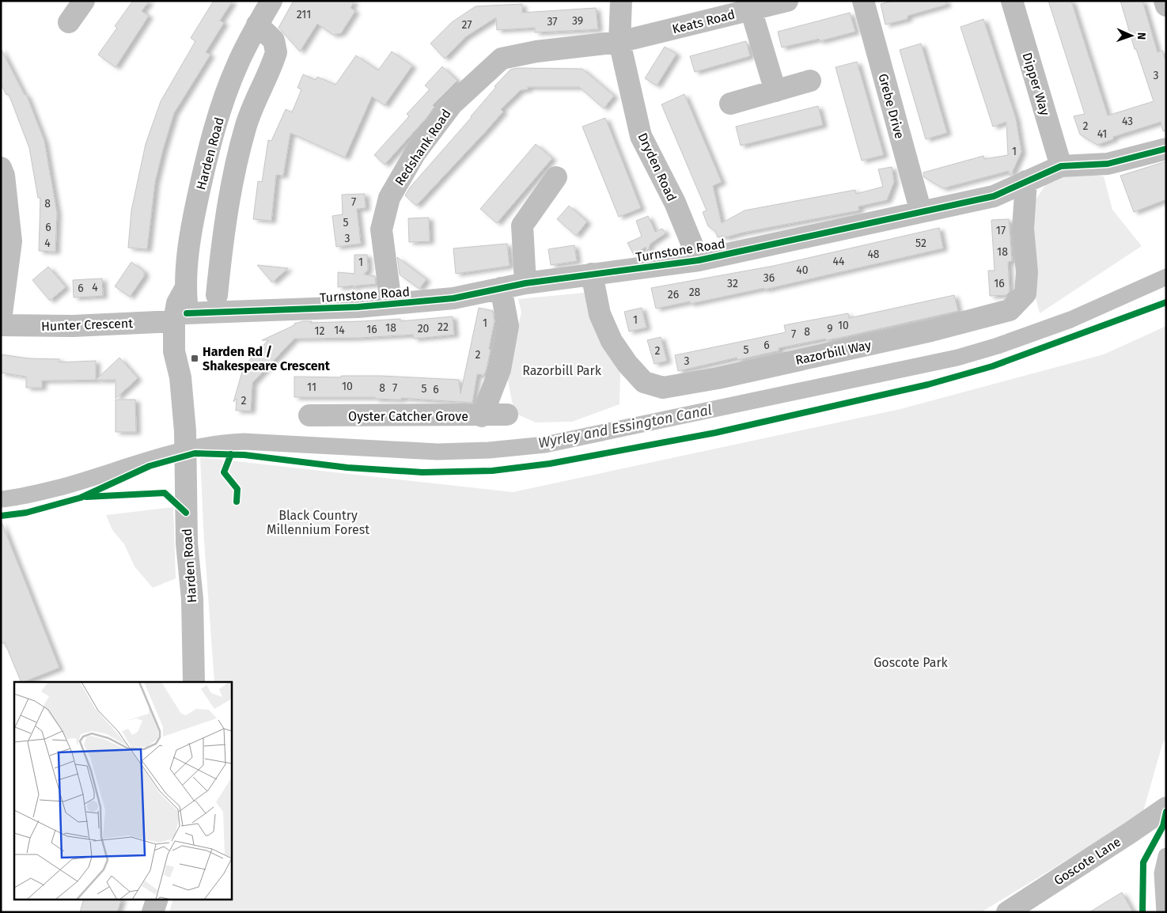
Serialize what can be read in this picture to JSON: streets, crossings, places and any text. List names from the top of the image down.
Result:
{
  "streets": {
    "street": [
      "Keats Road",
      "Dipper Way",
      "Grebe Drive",
      "Redshank Road",
      "Harden Road",
      "Dryden Road",
      "Turnstone Road",
      "Hunter Crescent",
      "Razorbill Way",
      "Oyster Catcher Grove",
      "Goscote Lane"
    ]
  },
  "crossings": [
    ["Keats Road", "Redshank Road"],
    ["Keats Road", "Dryden Road"],
    ["Dipper Way", "Turnstone Road"],
    ["Grebe Drive", "Turnstone Road"],
    ["Redshank Road", "Dryden Road"],
    ["Redshank Road", "Turnstone Road"],
    ["Harden Road", "Turnstone Road"],
    ["Harden Road", "Hunter Crescent"],
    ["Dryden Road", "Turnstone Road"],
    ["Turnstone Road", "Hunter Crescent"],
    ["Turnstone Road", "Razorbill Way"]
  ],
  "water": ["Wyrley and Essington Canal"],
  "parks": ["Razorbill Park", "Black Country Millennium Forest", "Goscote Park"],
  "places": {
    "transit": ["Harden Rd / Shakespeare Crescent"]
  },
  "house_numbers": [
    "211",
    "39",
    "37",
    "27",
    "3",
    "43",
    "2",
    "41",
    "1",
    "7",
    "8",
    "5",
    "6",
    "17",
    "3",
    "4",
    "52",
    "18",
    "48",
    "44",
    "1",
    "40",
    "36",
    "32",
    "16",
    "4",
    "6",
    "28",
    "26",
    "1",
    "1",
    "10",
    "22",
    "18",
    "20",
    "9",
    "16",
    "14",
    "12",
    "8",
    "7",
    "6",
    "5",
    "2",
    "2",
    "3",
    "10",
    "11",
    "8",
    "7",
    "5",
    "6",
    "2"
  ],
  "north": "right"
}
